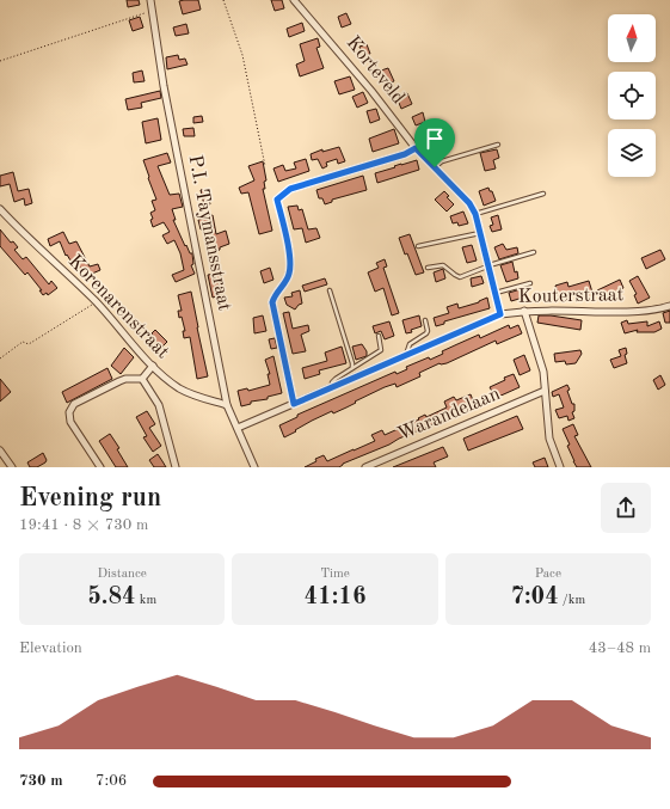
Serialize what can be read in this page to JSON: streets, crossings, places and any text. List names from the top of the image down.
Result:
{
  "streets": {
    "street": [
      "Korteveld",
      "P.I. Taymansstraat",
      "Kouterstraat",
      "Korenarenstraat",
      "Warandelaan"
    ]
  },
  "crossings": [
    ["Korteveld", "Kouterstraat"],
    ["P.I. Taymansstraat", "Kouterstraat"],
    ["P.I. Taymansstraat", "Korenarenstraat"]
  ],
  "north": "top",
  "page": {
    "heading": ["Evening run", "19:41 · 8 × 730 m"],
    "stats": [
      ["Distance", "5.84 km"],
      ["Time", "41:16"],
      ["Pace", "7:04 /km"]
    ],
    "chart": ["Elevation", "43–48 m"],
    "list": [
      {
        "name": "730 m",
        "note": "7:06"
      }
    ]
  }
}
